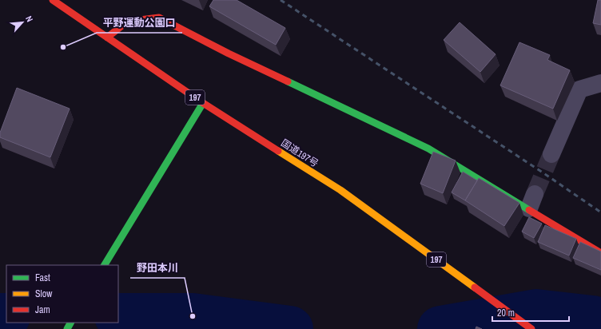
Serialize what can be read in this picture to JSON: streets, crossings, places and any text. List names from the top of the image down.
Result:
{
  "streets": {
    "main road": ["197", "国道197号"]
  },
  "places": ["平野運動公園口", "野田本川"],
  "legend": ["Fast", "Slow", "Jam"],
  "scale_bar": "20 m",
  "north": "top right"
}
